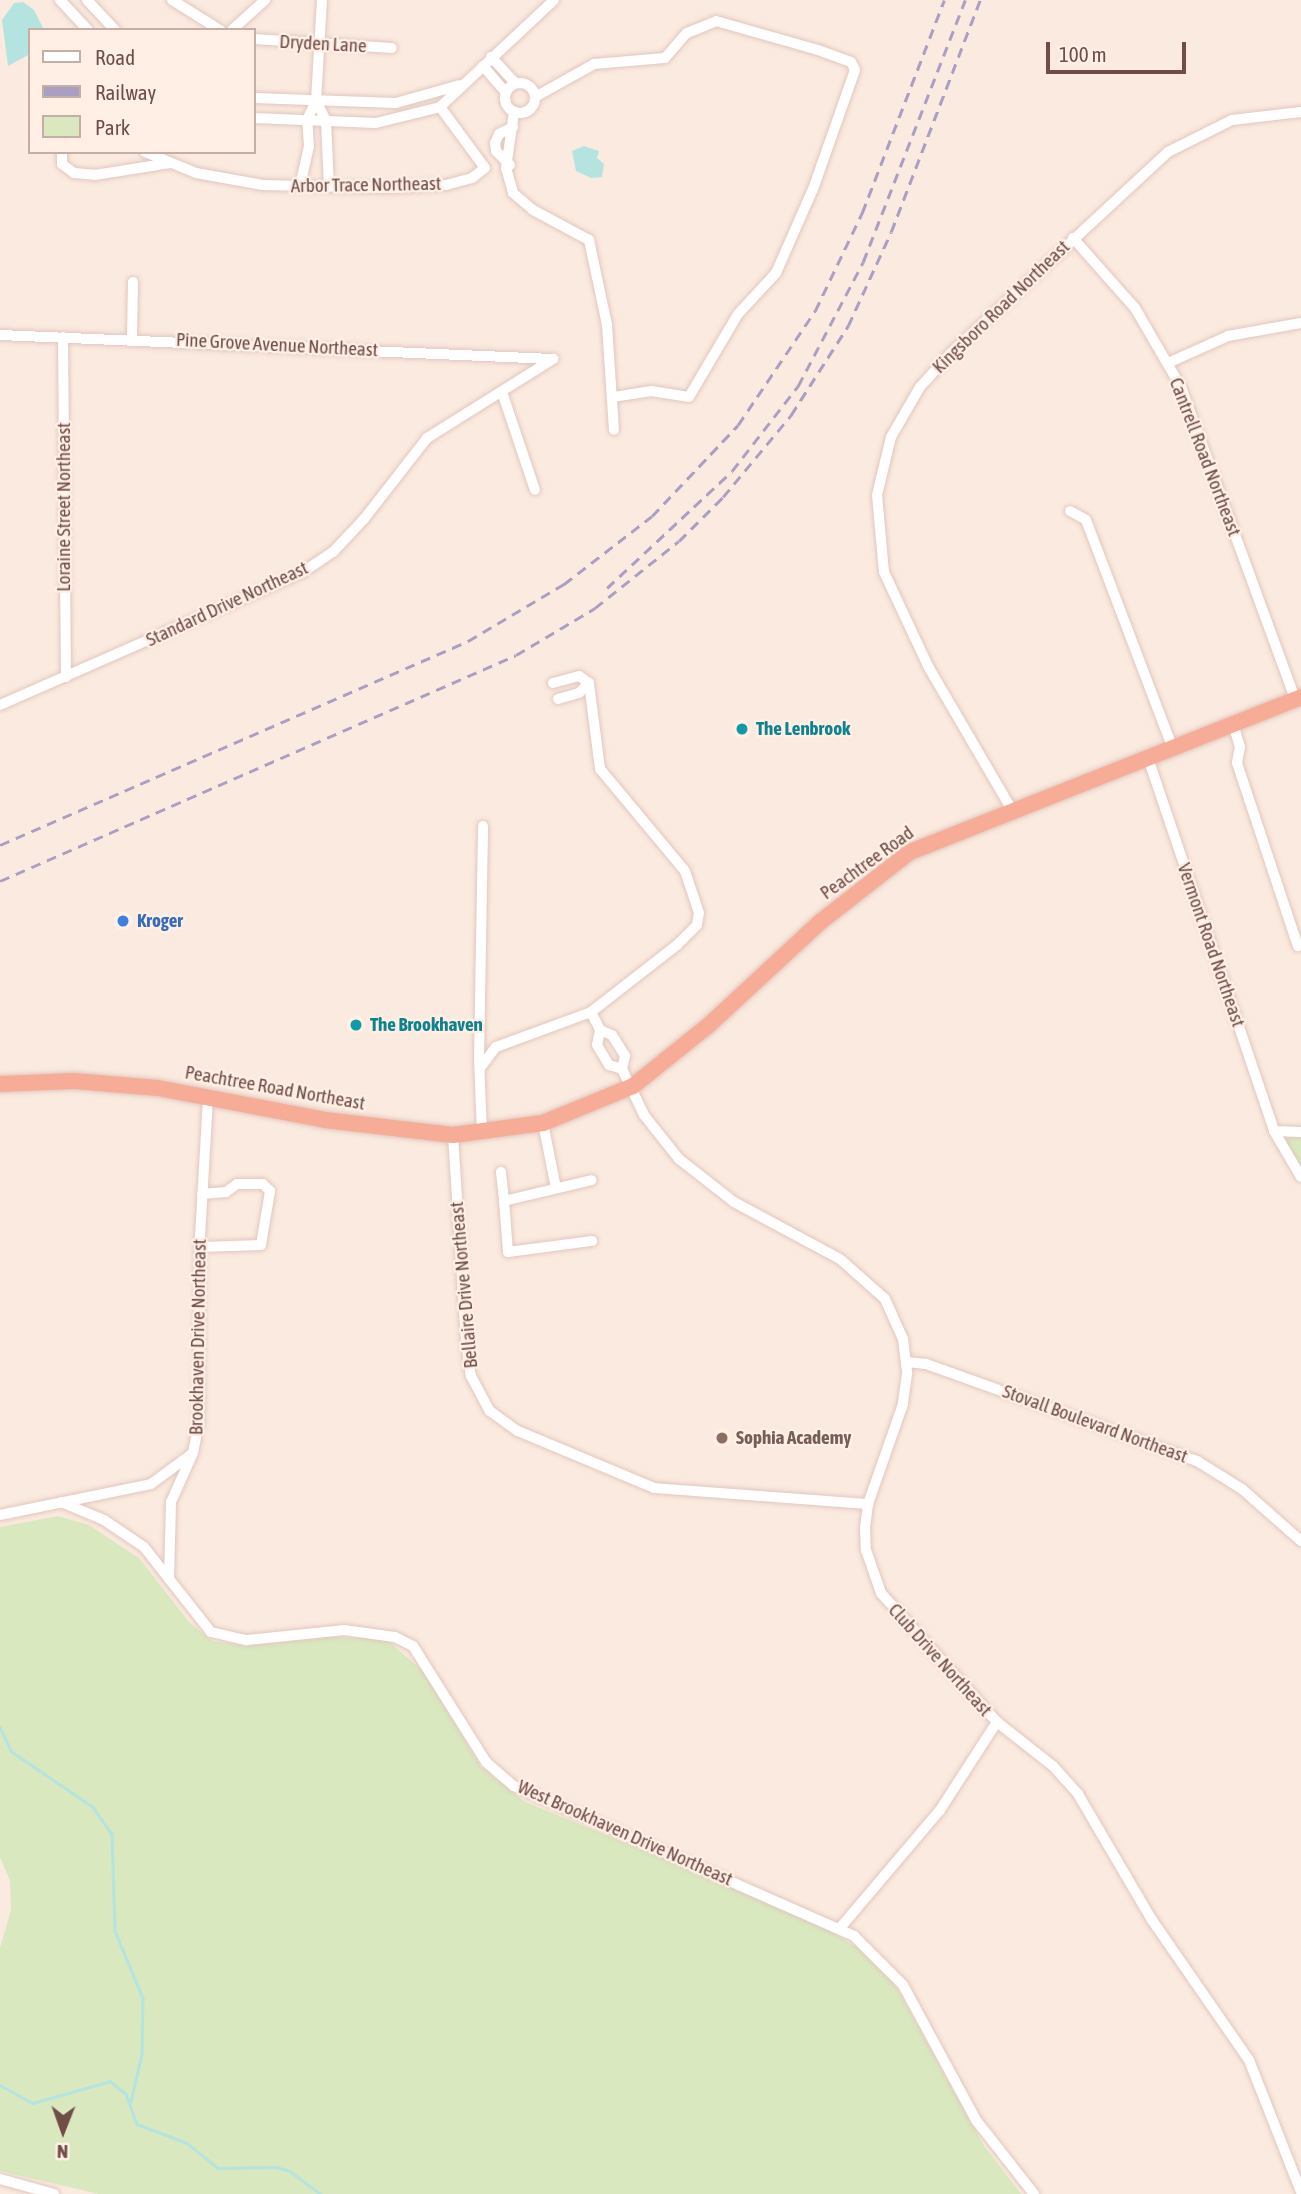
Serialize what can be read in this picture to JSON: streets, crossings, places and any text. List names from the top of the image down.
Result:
{
  "streets": {
    "highway": ["Peachtree Road", "Peachtree Road Northeast"],
    "street": [
      "Dryden Lane",
      "Arbor Trace Northeast",
      "Kingsboro Road Northeast",
      "Pine Grove Avenue Northeast",
      "Cantrell Road Northeast",
      "Loraine Street Northeast",
      "Standard Drive Northeast",
      "Vermont Road Northeast",
      "Bellaire Drive Northeast",
      "Brookhaven Drive Northeast",
      "Stovall Boulevard Northeast",
      "Club Drive Northeast",
      "West Brookhaven Drive Northeast"
    ]
  },
  "crossings": [
    ["Kingsboro Road Northeast", "Cantrell Road Northeast"],
    ["Kingsboro Road Northeast", "Peachtree Road"],
    ["Pine Grove Avenue Northeast", "Loraine Street Northeast"],
    ["Pine Grove Avenue Northeast", "Standard Drive Northeast"],
    ["Cantrell Road Northeast", "Peachtree Road"],
    ["Loraine Street Northeast", "Standard Drive Northeast"],
    ["Peachtree Road", "Vermont Road Northeast"],
    ["Peachtree Road", "Peachtree Road Northeast"],
    ["Peachtree Road", "Club Drive Northeast"],
    ["Peachtree Road Northeast", "Bellaire Drive Northeast"],
    ["Peachtree Road Northeast", "Brookhaven Drive Northeast"],
    ["Bellaire Drive Northeast", "Club Drive Northeast"],
    ["Brookhaven Drive Northeast", "West Brookhaven Drive Northeast"],
    ["Stovall Boulevard Northeast", "Club Drive Northeast"]
  ],
  "places": [
    "The Lenbrook",
    "Kroger",
    "The Brookhaven",
    "Sophia Academy"
  ],
  "legend": ["Road", "Railway", "Park"],
  "scale_bar": "100 m",
  "north": "bottom"
}
